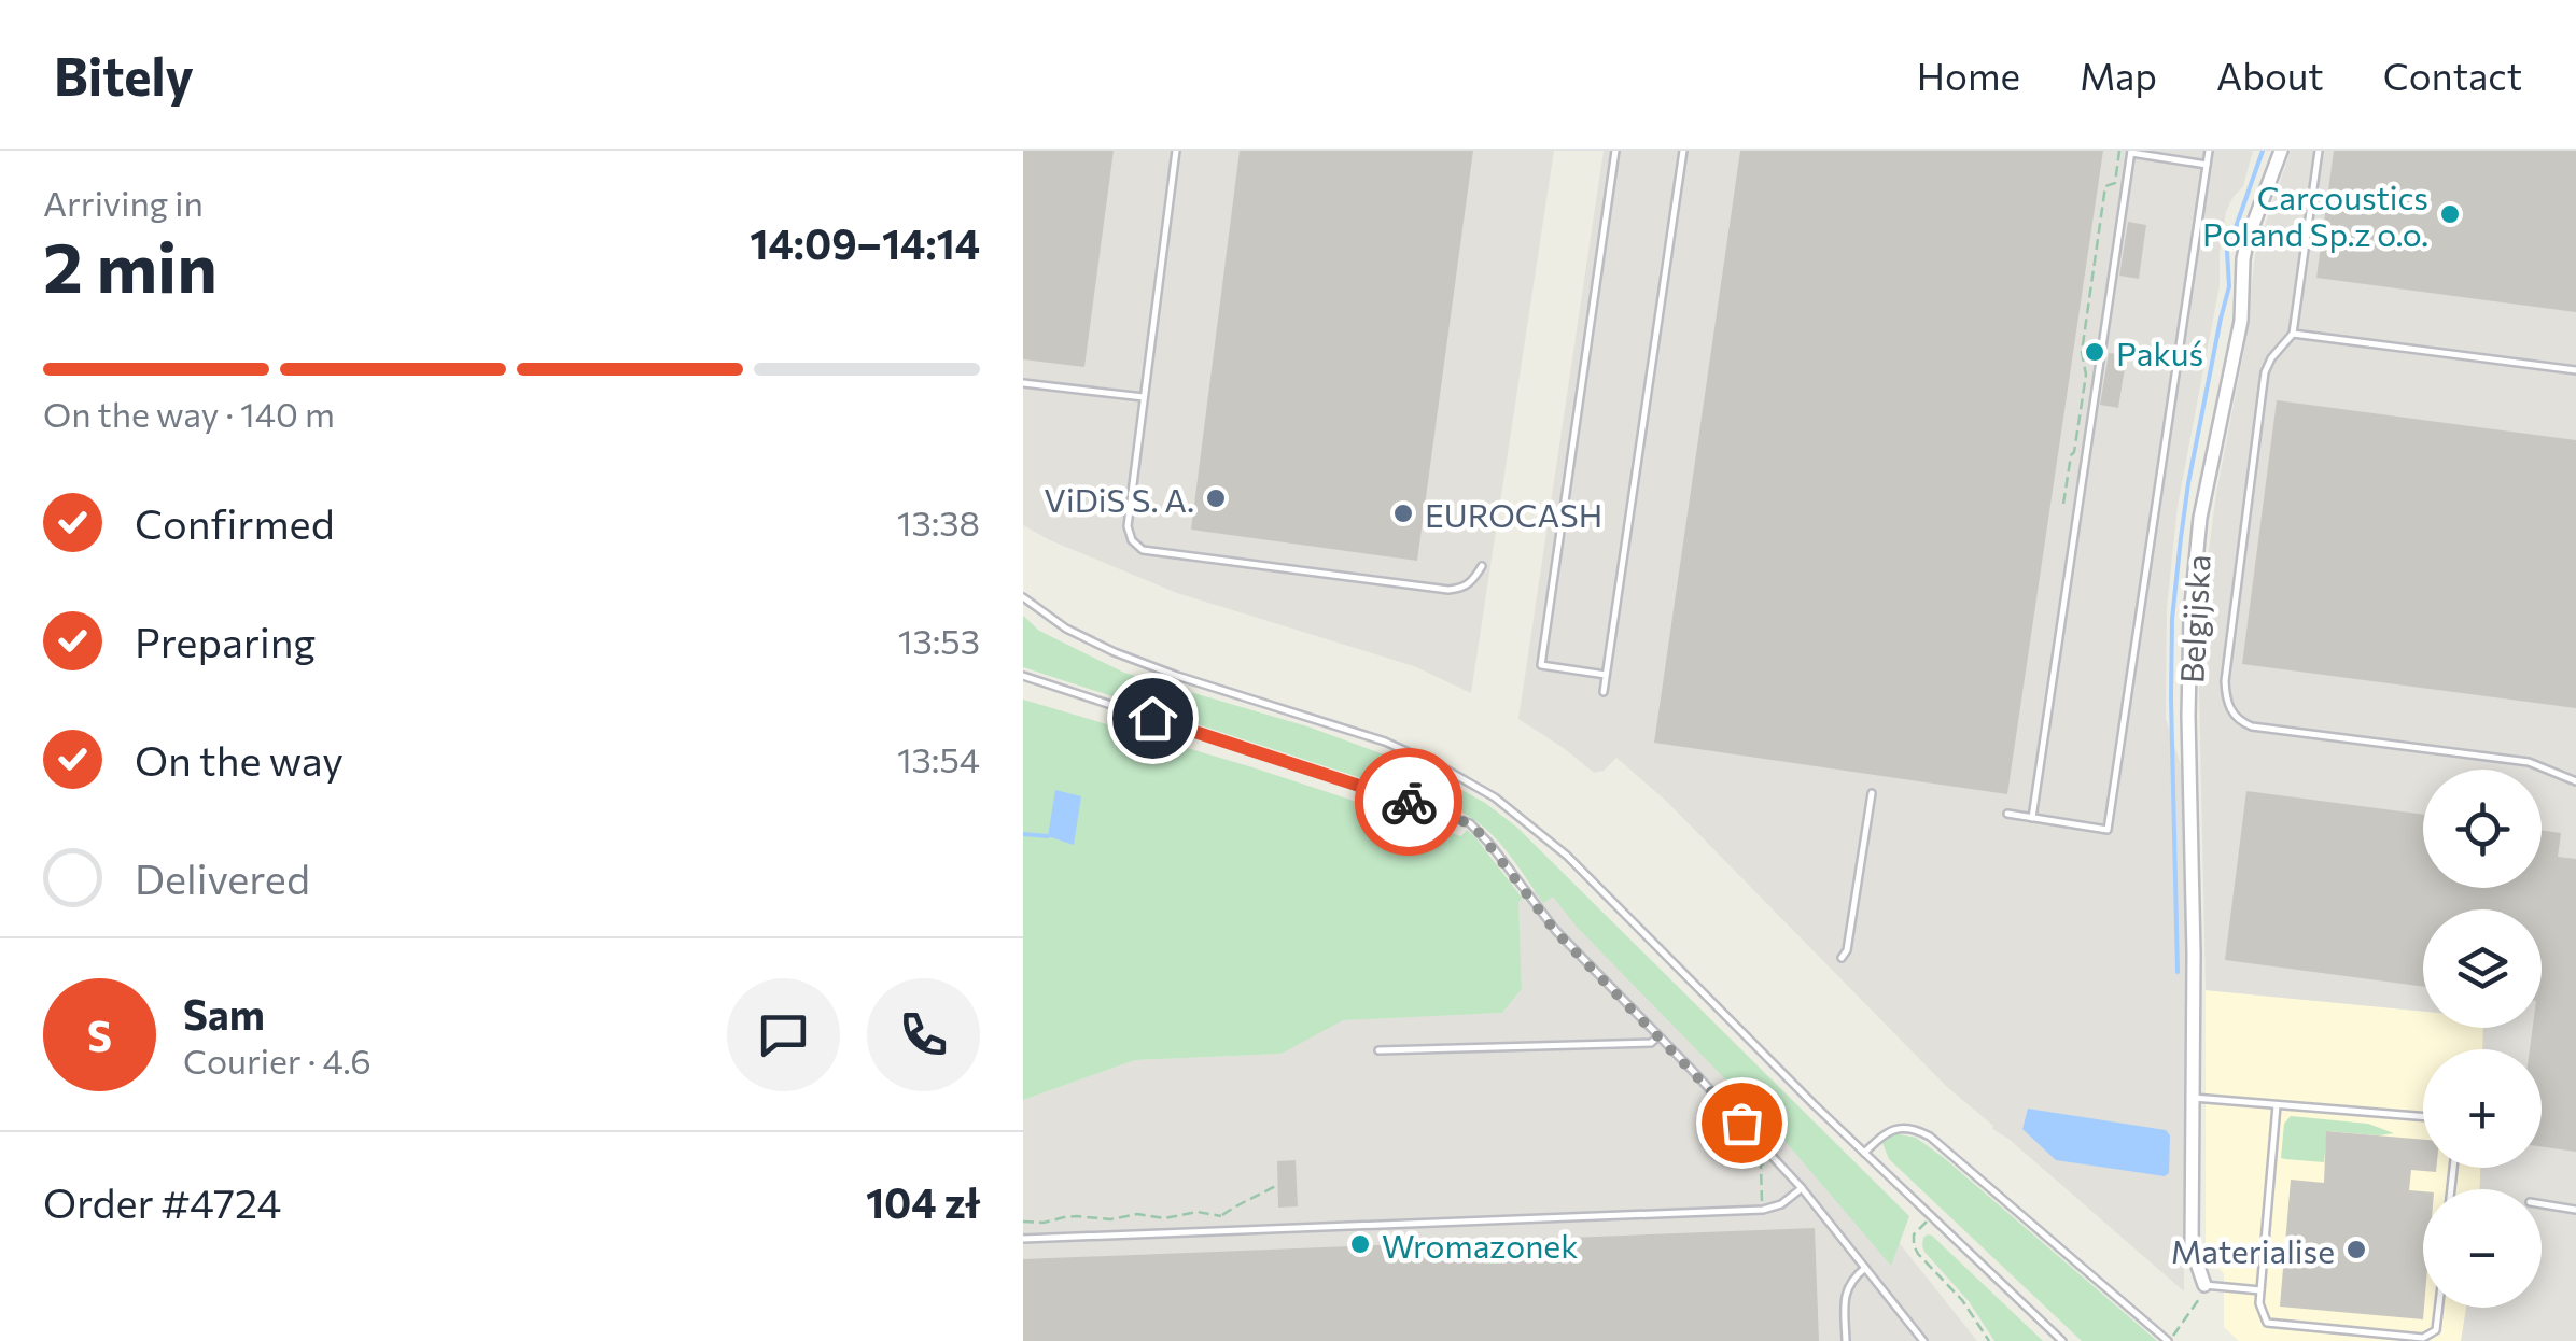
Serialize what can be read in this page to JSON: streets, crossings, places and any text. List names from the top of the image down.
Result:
{
  "streets": {
    "street": ["Belgijska"]
  },
  "places": [
    "Carcoustics Poland Sp.z o.o.",
    "Pakuś",
    "ViDiS S. A.",
    "EUROCASH",
    "Wromazonek",
    "Materialise"
  ],
  "page": {
    "header": "Bitely",
    "nav": [
      "Home",
      "Map",
      "About",
      "Contact"
    ],
    "heading": ["2 min", "Arriving in", "14:09–14:14"],
    "panel": [
      "Sam",
      "Courier · 4.6",
      "Order #4724",
      "104 zł"
    ],
    "bar": "On the way · 140 m",
    "list": [
      ["Confirmed", "13:38"],
      ["Preparing", "13:53"],
      ["On the way", "13:54"],
      "Delivered"
    ],
    "map_buttons": ["+", "−"],
    "round": "S"
  }
}
